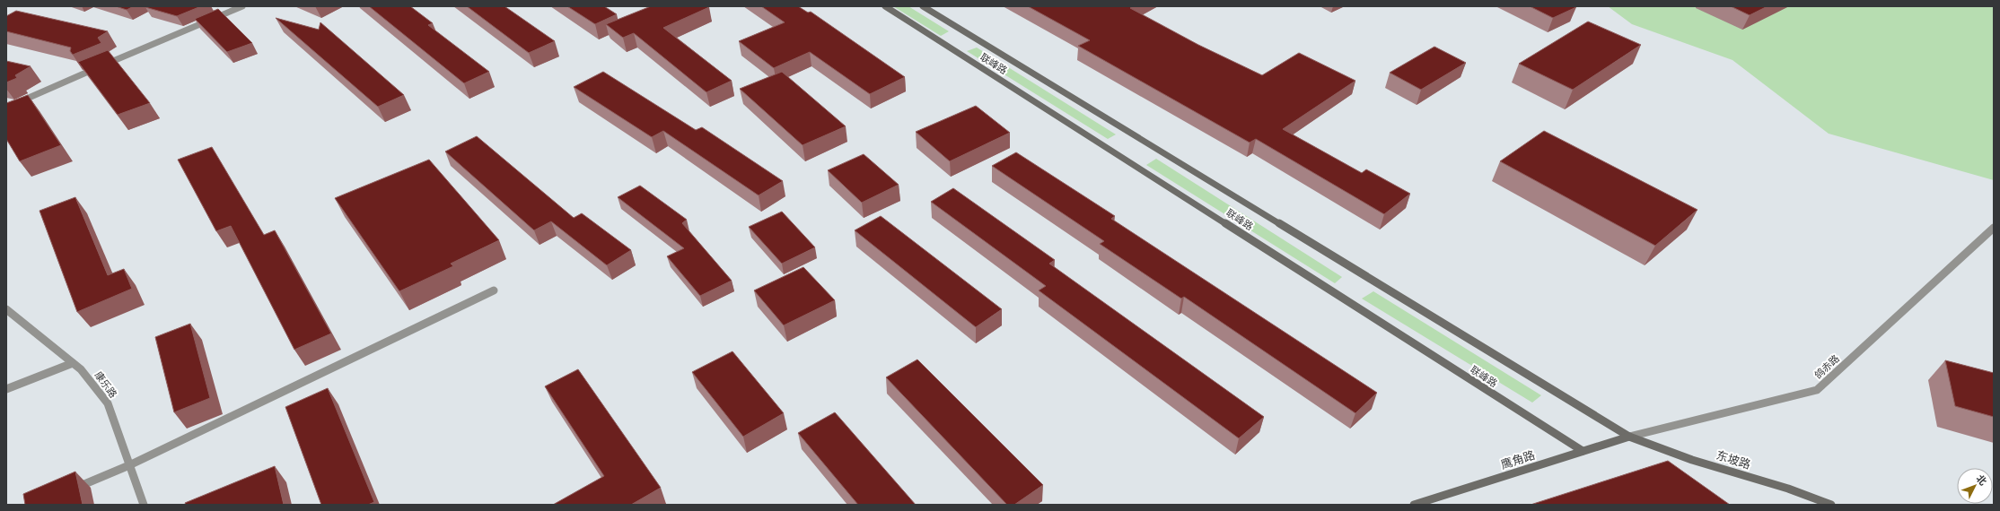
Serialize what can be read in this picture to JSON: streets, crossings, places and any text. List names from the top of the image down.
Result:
{
  "streets": {
    "main road": ["联峰路", "鹰角路", "东坡路"],
    "street": ["鸽赤路", "康乐路"]
  },
  "crossings": [
    ["联峰路", "鸽赤路"],
    ["联峰路", "鹰角路"],
    ["联峰路", "东坡路"],
    ["鸽赤路", "鹰角路"],
    ["鸽赤路", "东坡路"],
    ["鹰角路", "东坡路"]
  ],
  "north": "top right"
}
